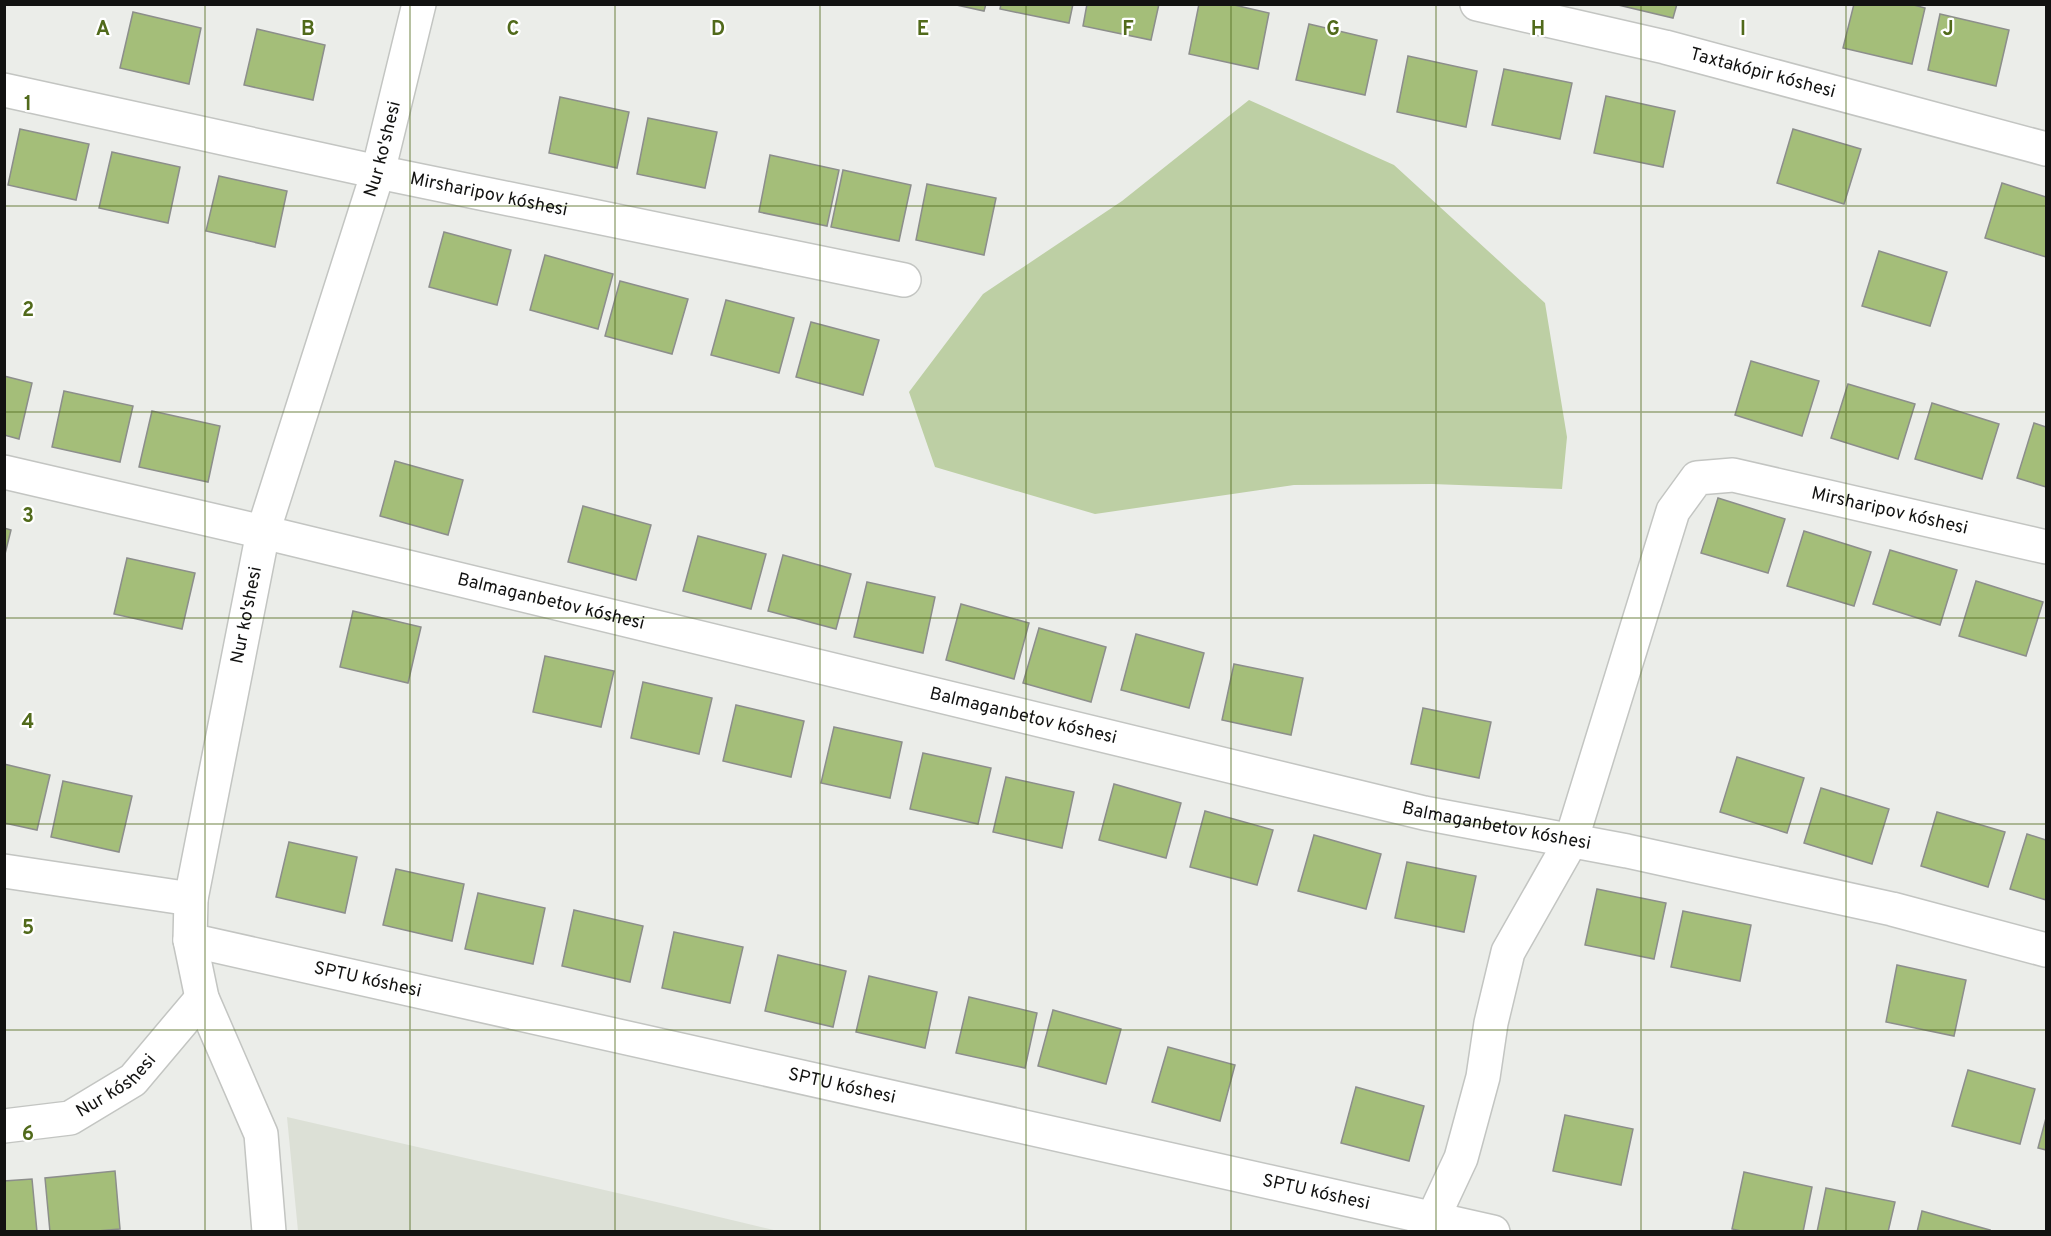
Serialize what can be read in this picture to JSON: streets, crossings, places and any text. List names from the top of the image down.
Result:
{
  "streets": {
    "street": [
      "Taxtakópir kóshesi",
      "Nur ko'shesi",
      "Mirsharipov kóshesi",
      "Balmaganbetov kóshesi",
      "SPTU kóshesi",
      "Nur kóshesi"
    ]
  },
  "crossings": [
    ["Nur ko'shesi", "Mirsharipov kóshesi"],
    ["Nur ko'shesi", "Balmaganbetov kóshesi"],
    ["Nur ko'shesi", "SPTU kóshesi"],
    ["Nur ko'shesi", "Nur kóshesi"],
    ["Mirsharipov kóshesi", "Balmaganbetov kóshesi"],
    ["Mirsharipov kóshesi", "SPTU kóshesi"]
  ],
  "grid": {
    "columns": [
      "A",
      "B",
      "C",
      "D",
      "E",
      "F",
      "G",
      "H",
      "I",
      "J"
    ],
    "rows": [
      "1",
      "2",
      "3",
      "4",
      "5",
      "6"
    ]
  }
}
